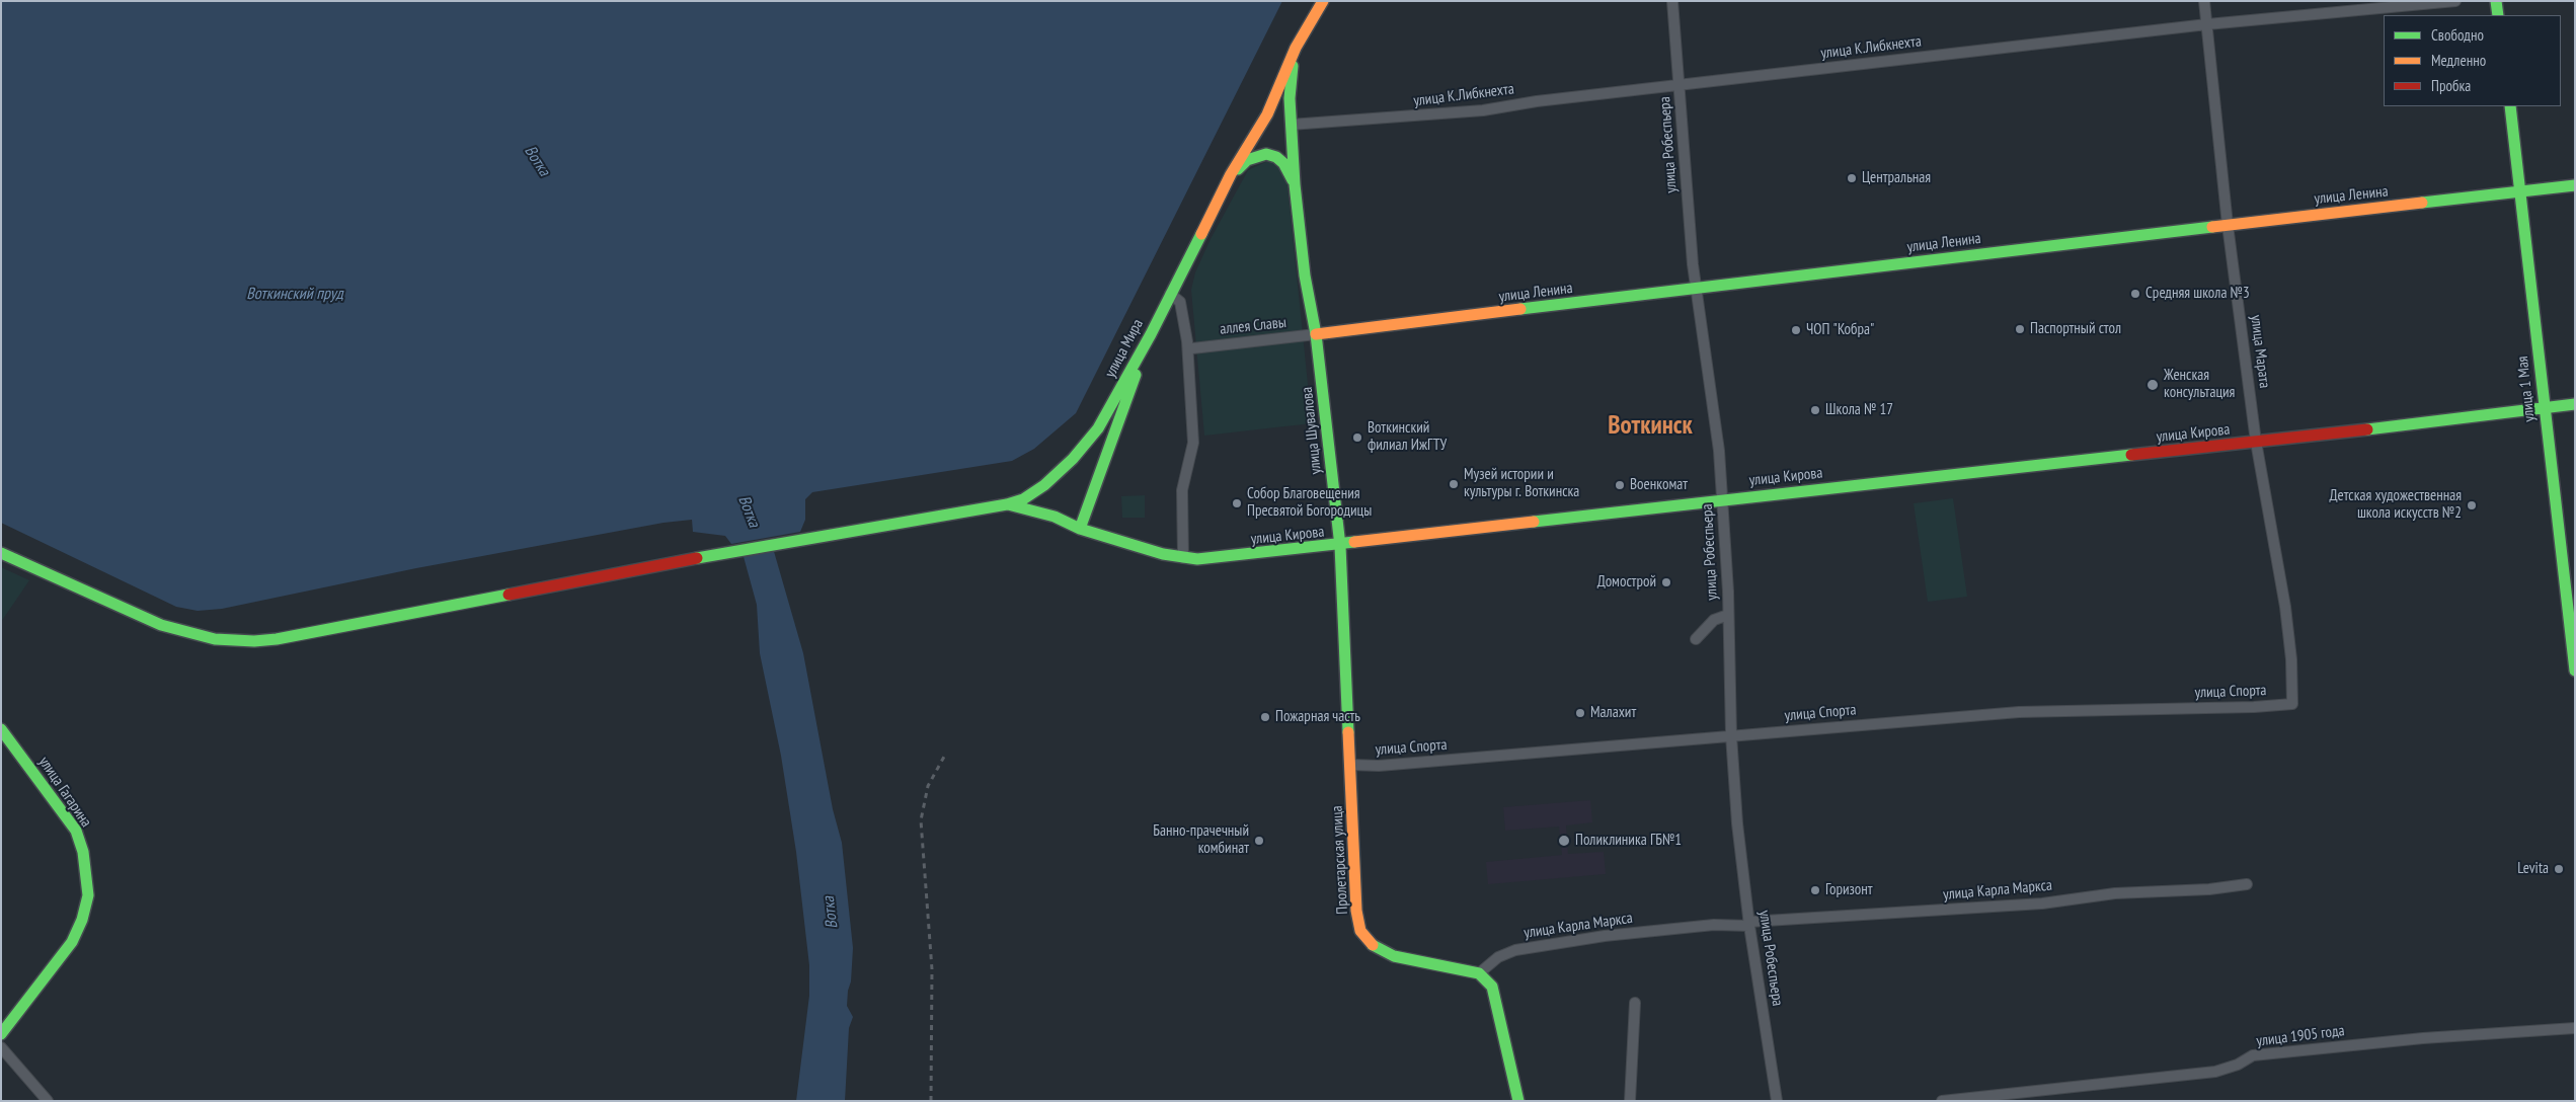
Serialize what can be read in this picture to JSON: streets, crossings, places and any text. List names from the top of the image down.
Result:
{
  "streets": {
    "main road": [
      "улица Ленина",
      "улица Мира",
      "улица 1 Мая",
      "улица Шувалова",
      "улица Кирова",
      "улица Гагарина",
      "Пролетарская улица"
    ],
    "street": [
      "улица К.Либкнехта",
      "улица Робеспьера",
      "аллея Славы",
      "улица Марата",
      "улица Спорта",
      "улица Карла Маркса",
      "улица 1905 года"
    ]
  },
  "crossings": [
    ["улица К.Либкнехта", "улица Робеспьера"],
    ["улица К.Либкнехта", "улица Мира"],
    ["улица К.Либкнехта", "улица Марата"],
    ["улица Робеспьера", "улица Ленина"],
    ["улица Робеспьера", "улица Кирова"],
    ["улица Робеспьера", "улица Спорта"],
    ["улица Робеспьера", "улица Карла Маркса"],
    ["улица Ленина", "аллея Славы"],
    ["улица Ленина", "улица Марата"],
    ["улица Ленина", "улица 1 Мая"],
    ["улица Ленина", "улица Шувалова"],
    ["аллея Славы", "улица Шувалова"],
    ["улица Мира", "улица Шувалова"],
    ["улица Мира", "улица Кирова"],
    ["улица Марата", "улица Кирова"],
    ["улица Марата", "улица Спорта"],
    ["улица 1 Мая", "улица Кирова"],
    ["улица Шувалова", "улица Кирова"],
    ["улица Шувалова", "улица Спорта"],
    ["улица Шувалова", "Пролетарская улица"],
    ["улица Спорта", "Пролетарская улица"],
    ["Пролетарская улица", "улица Карла Маркса"]
  ],
  "districts": ["Воткинск"],
  "water": ["Вотка", "Воткинский пруд"],
  "places": [
    "Центральная",
    "Средняя школа №3",
    "Паспортный стол",
    "ЧОП \"Кобра\"",
    "Женская консультация",
    "Школа № 17",
    "Воткинский филиал ИжГТУ",
    "Музей истории и культуры г. Воткинска",
    "Военкомат",
    "Собор Благовещения Пресвятой Богородицы",
    "Детская художественная школа искусств №2",
    "Домострой",
    "Малахит",
    "Пожарная часть",
    "Банно-прачечный комбинат",
    "Поликлиника ГБ№1",
    "Levita",
    "Горизонт"
  ],
  "legend": ["Свободно", "Медленно", "Пробка"]
}
